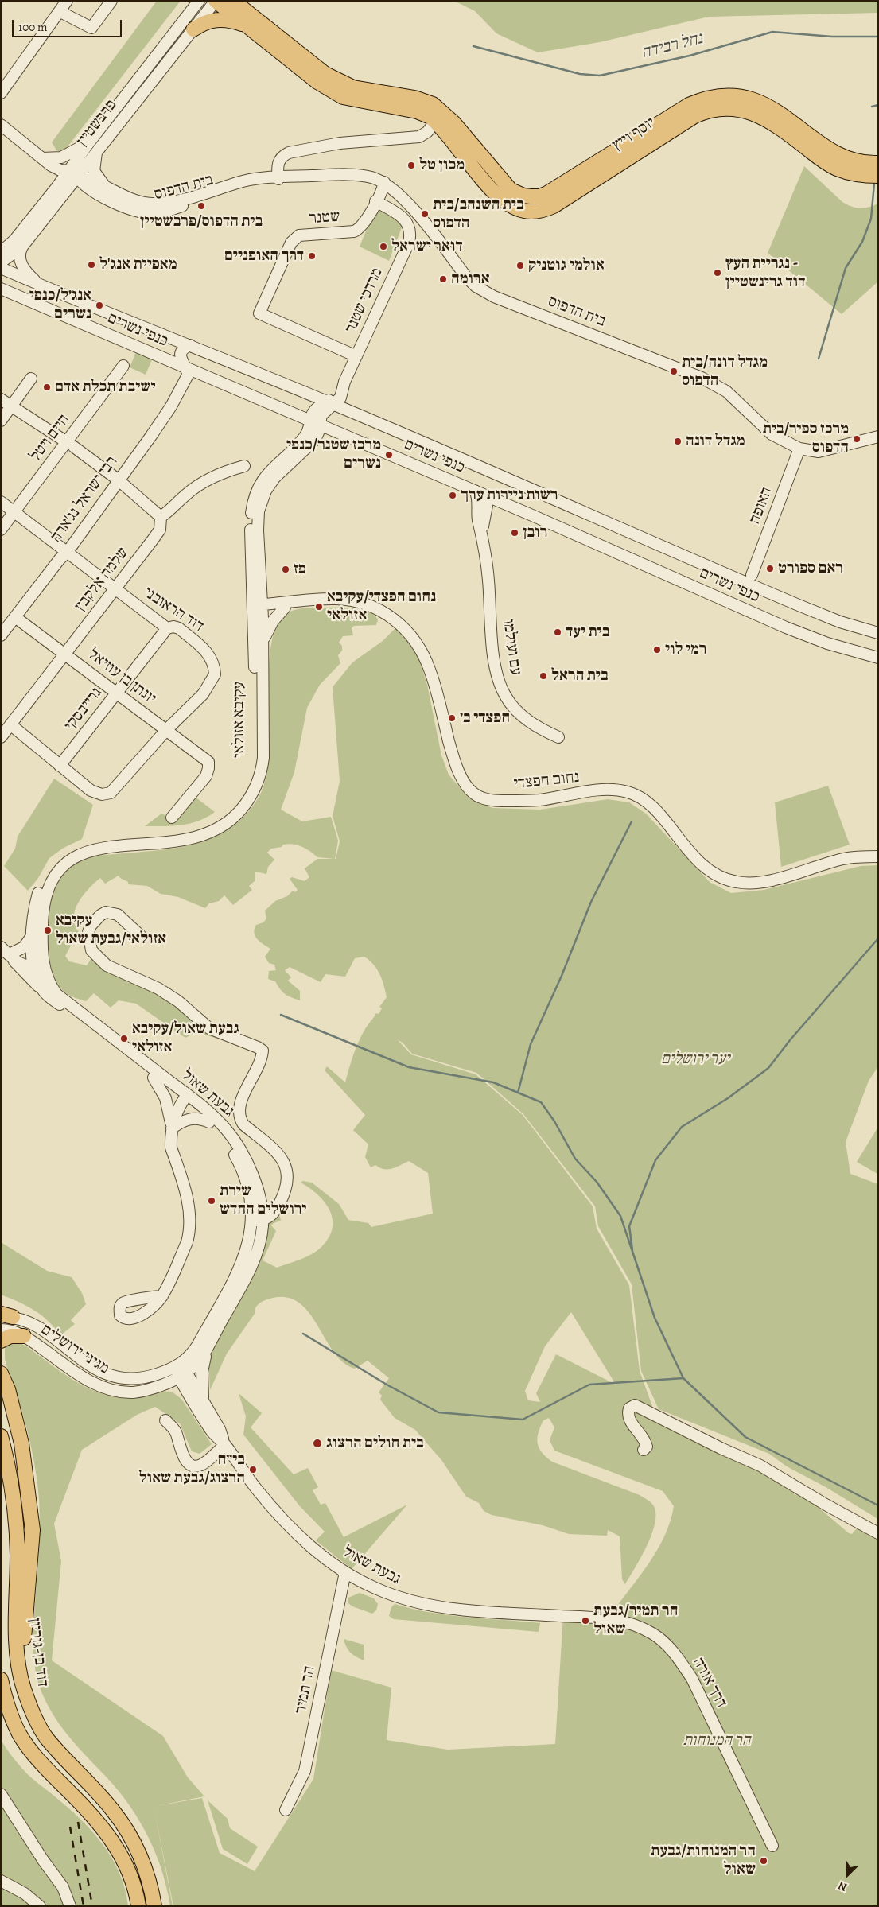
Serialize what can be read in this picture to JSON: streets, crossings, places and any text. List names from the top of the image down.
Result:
{
  "streets": {
    "main road": ["יוסף וייץ", "דוד בן-גוריון"],
    "street": [
      "פרבשטיין",
      "בית הדפוס",
      "שטנר",
      "מרדכי שטנר",
      "כנפי נשרים",
      "חיים ויטל",
      "רבי ישראל נג'ארה",
      "האופה",
      "שלמה אלקבץ",
      "דוד הראובני",
      "עם ועולמו",
      "יונתן בן עוזיאל",
      "גרייבסקי",
      "עקיבא אזולאי",
      "נחום חפצדי",
      "גבעת שאול",
      "מגיני ירושלים",
      "דרך אורה",
      "הר תמיר"
    ]
  },
  "crossings": [
    ["פרבשטיין", "בית הדפוס"],
    ["בית הדפוס", "האופה"],
    ["שטנר", "מרדכי שטנר"],
    ["מרדכי שטנר", "כנפי נשרים"],
    ["מרדכי שטנר", "עקיבא אזולאי"],
    ["כנפי נשרים", "רבי ישראל נג'ארה"],
    ["כנפי נשרים", "עם ועולמו"],
    ["כנפי נשרים", "עקיבא אזולאי"],
    ["חיים ויטל", "דוד הראובני"],
    ["רבי ישראל נג'ארה", "דוד הראובני"],
    ["רבי ישראל נג'ארה", "יונתן בן עוזיאל"],
    ["שלמה אלקבץ", "דוד הראובני"],
    ["שלמה אלקבץ", "יונתן בן עוזיאל"],
    ["דוד הראובני", "יונתן בן עוזיאל"],
    ["דוד הראובני", "גרייבסקי"],
    ["יונתן בן עוזיאל", "גרייבסקי"],
    ["עקיבא אזולאי", "נחום חפצדי"],
    ["עקיבא אזולאי", "גבעת שאול"],
    ["גבעת שאול", "מגיני ירושלים"],
    ["גבעת שאול", "דרך אורה"],
    ["גבעת שאול", "הר תמיר"]
  ],
  "water": ["נחל רבידה"],
  "parks": ["יער ירושלים", "הר המנוחות"],
  "places": [
    "מכון טל",
    "בית הדפוס/פרבשטיין",
    "בית השנהב/בית הדפוס",
    "דואר ישראל",
    "דרך האופניים",
    "מאפיית אנג'ל",
    "אולמי גוטניק",
    "נגריית העץ - דוד גרינשטיין",
    "ארומה",
    "אנג׳ל/כנפי נשרים",
    "מגדל דונה/בית הדפוס",
    "ישיבת תכלת אדם",
    "מרכז ספיר/בית הדפוס",
    "מגדל דונה",
    "מרכז שטנר/כנפי נשרים",
    "רשות ניירות ערך",
    "רובן",
    "ראם ספורט",
    "פז",
    "נחום חפצדי/עקיבא אזולאי",
    "בית יעד",
    "רמי לוי",
    "בית הראל",
    "חפצדי ב׳",
    "עקיבא אזולאי/גבעת שאול",
    "גבעת שאול/עקיבא אזולאי",
    "שירת ירושלים החדש",
    "בית חולים הרצוג",
    "בי״ח הרצוג/גבעת שאול",
    "הר תמיר/גבעת שאול",
    "הר המנוחות/גבעת שאול"
  ],
  "scale_bar": "100 m",
  "north": "bottom left"
}
